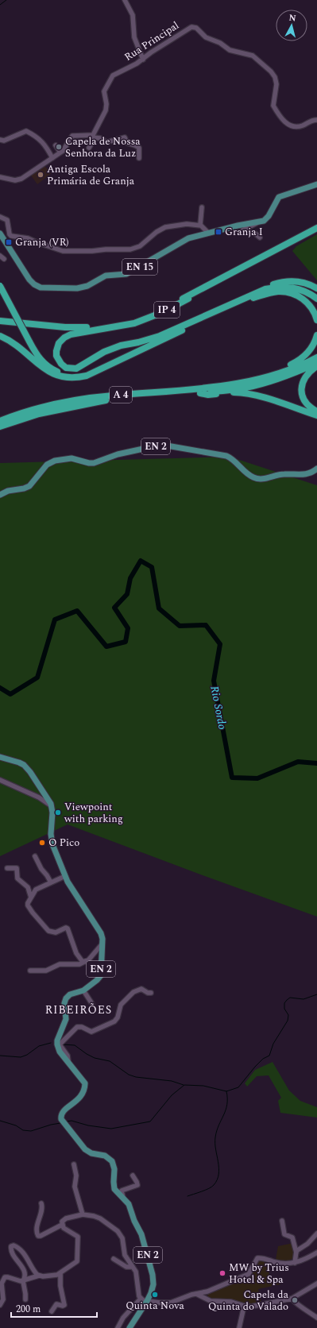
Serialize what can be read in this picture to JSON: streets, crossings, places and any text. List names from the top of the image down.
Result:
{
  "streets": {
    "highway": ["IP 4", "A 4"],
    "main road": ["EN 15", "EN 2"],
    "street": ["Rua Principal"]
  },
  "districts": ["RIBEIRÕES"],
  "water": ["Rio Sordo"],
  "places": {
    "other": [
      "Capela de Nossa Senhora da Luz",
      "Antiga Escola Primária de Granja",
      "Viewpoint with parking",
      "O Pico",
      "MW by Trius Hotel & Spa",
      "Quinta Nova",
      "Capela da Quinta do Valado"
    ],
    "transit": ["Granja I", "Granja (VR)"]
  },
  "scale_bar": "200 m",
  "north": "top"
}
